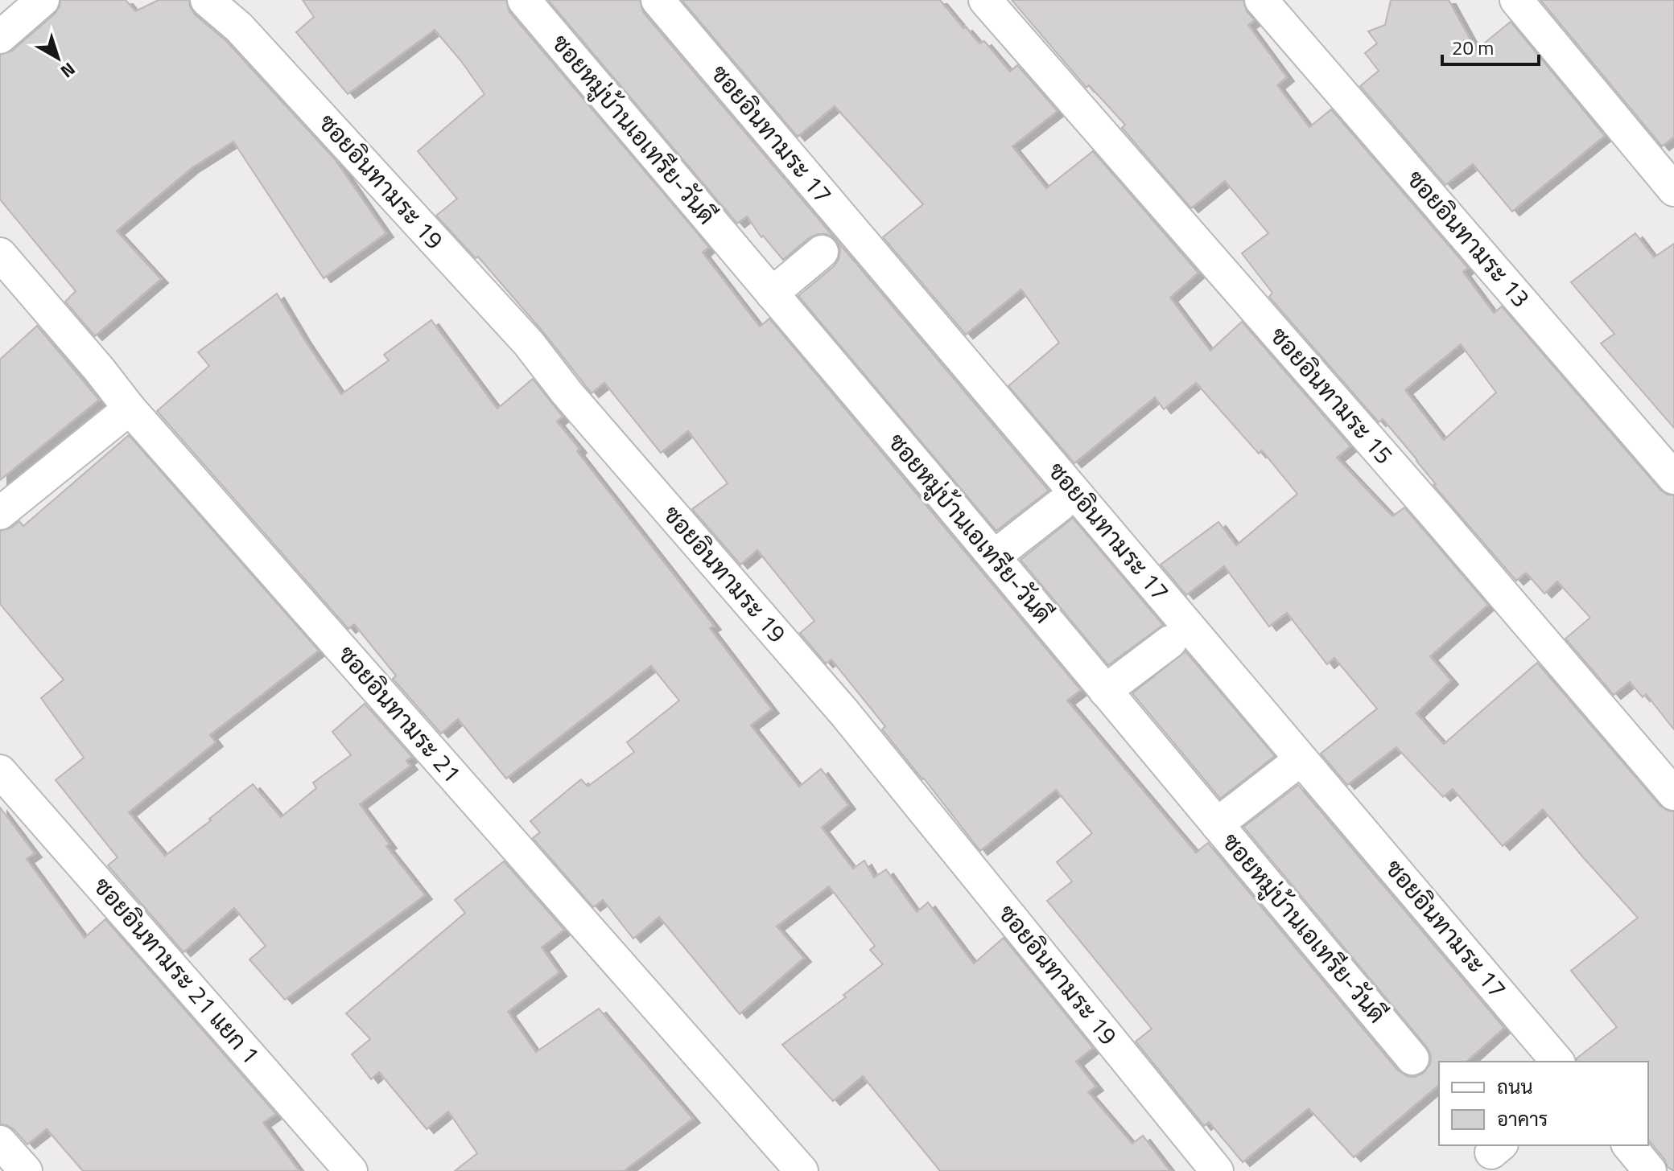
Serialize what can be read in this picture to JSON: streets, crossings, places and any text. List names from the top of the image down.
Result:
{
  "streets": {
    "street": [
      "ซอยหมู่บ้านเอเทรีย-วันดี",
      "ซอยอินทามระ 17",
      "ซอยอินทามระ 19",
      "ซอยอินทามระ 13",
      "ซอยอินทามระ 15",
      "ซอยอินทามระ 21",
      "ซอยอินทามระ 21 แยก 1"
    ]
  },
  "legend": ["ถนน", "อาคาร"],
  "scale_bar": "20 m",
  "north": "bottom right"
}
